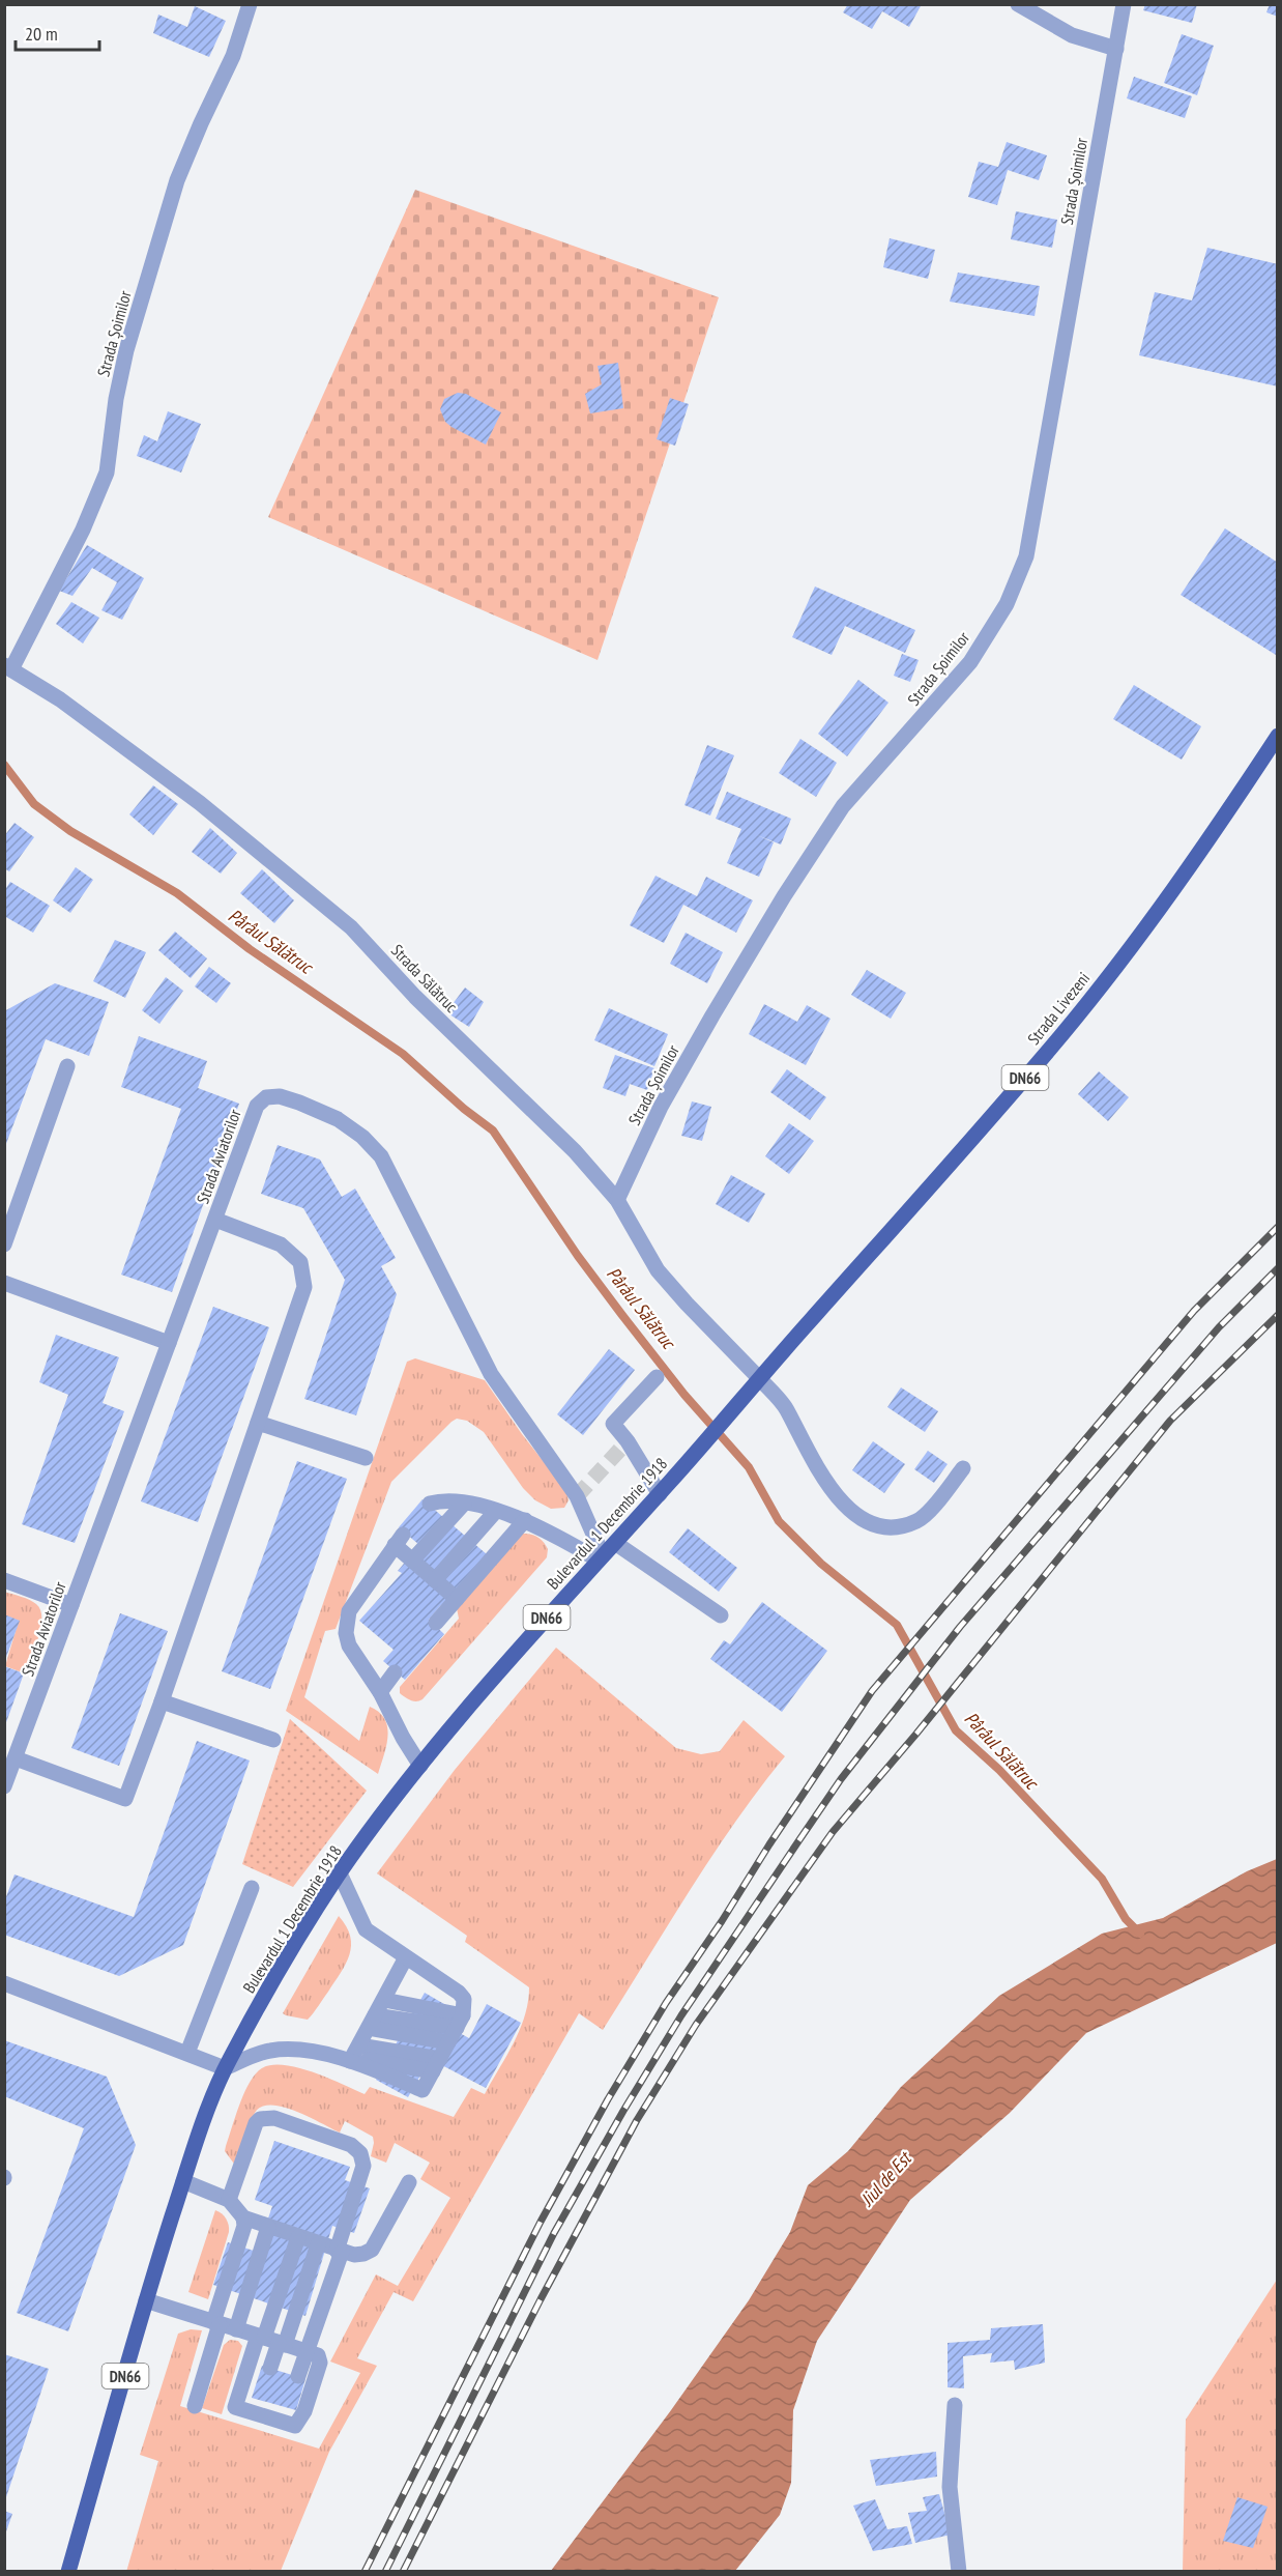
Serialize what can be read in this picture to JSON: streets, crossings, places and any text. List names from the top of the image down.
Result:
{
  "streets": {
    "main road": ["Strada Livezeni", "DN66", "Bulevardul 1 Decembrie 1918"],
    "street": ["Strada Șoimilor", "Strada Sălătruc", "Strada Aviatorilor"]
  },
  "crossings": [
    ["Strada Șoimilor", "Strada Sălătruc"],
    ["Strada Sălătruc", "Strada Livezeni"],
    ["Strada Livezeni", "Bulevardul 1 Decembrie 1918"],
    ["Strada Aviatorilor", "Bulevardul 1 Decembrie 1918"]
  ],
  "water": ["Pârâul Sălătruc", "Jiul de Est"],
  "scale_bar": "20 m"
}
